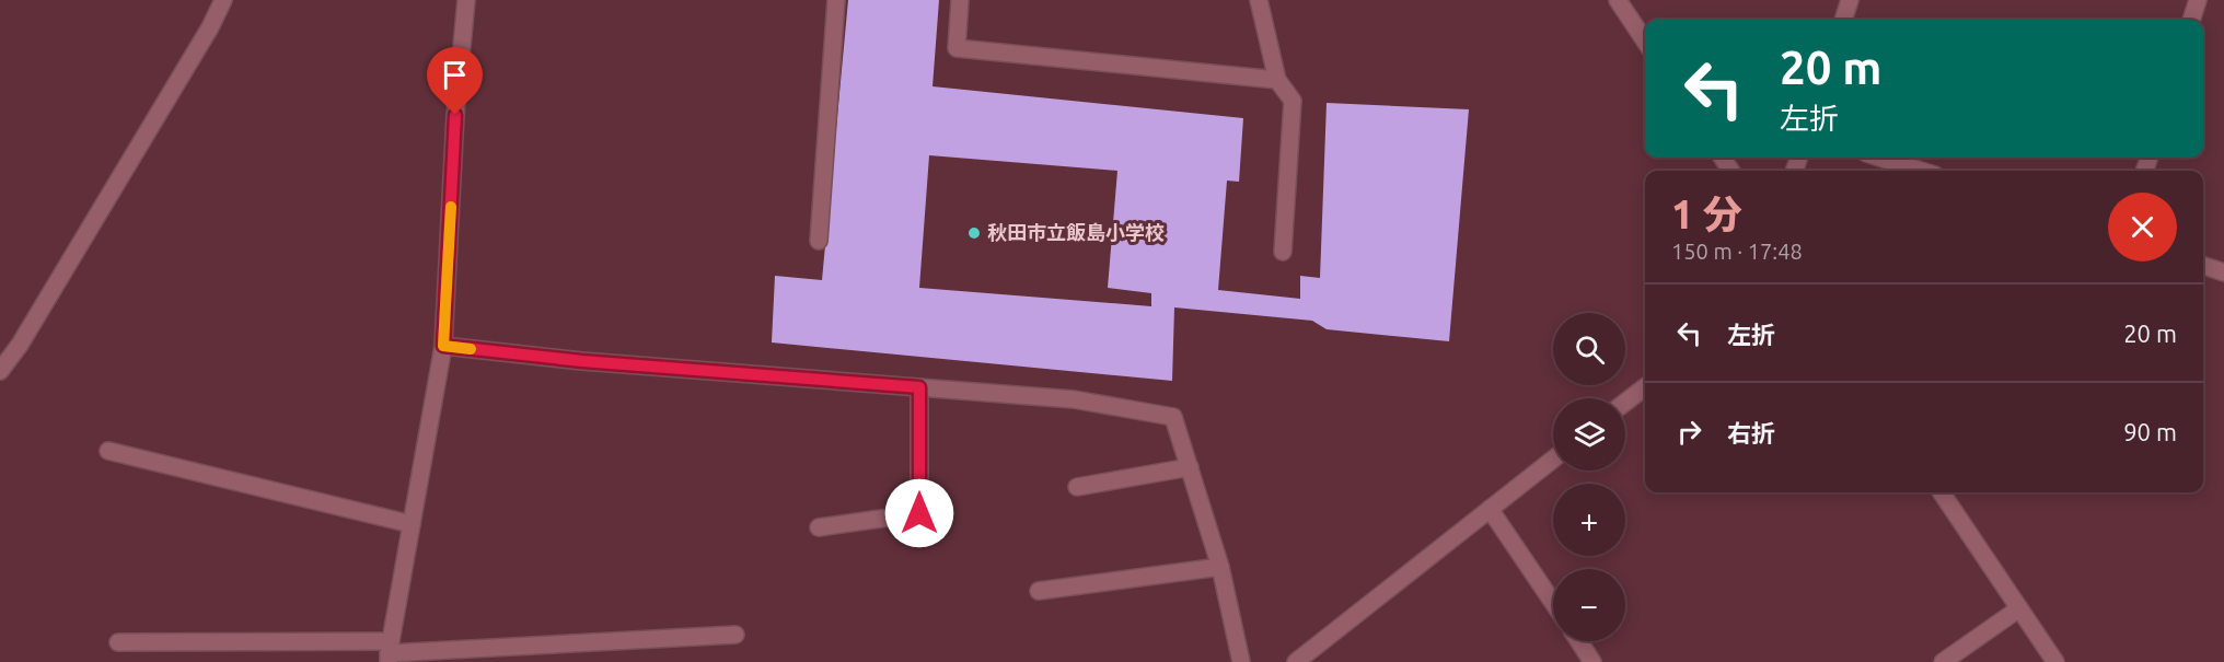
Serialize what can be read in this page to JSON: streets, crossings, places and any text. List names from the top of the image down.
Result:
{
  "places": ["秋田市立飯島小学校"],
  "page": {
    "turn": ["20 m", "左折"],
    "heading": ["1 分", "150 m · 17:48"],
    "list": [
      {
        "name": "左折",
        "value": "20 m"
      },
      {
        "name": "右折",
        "value": "90 m"
      }
    ],
    "map_buttons": ["+", "−"]
  }
}
